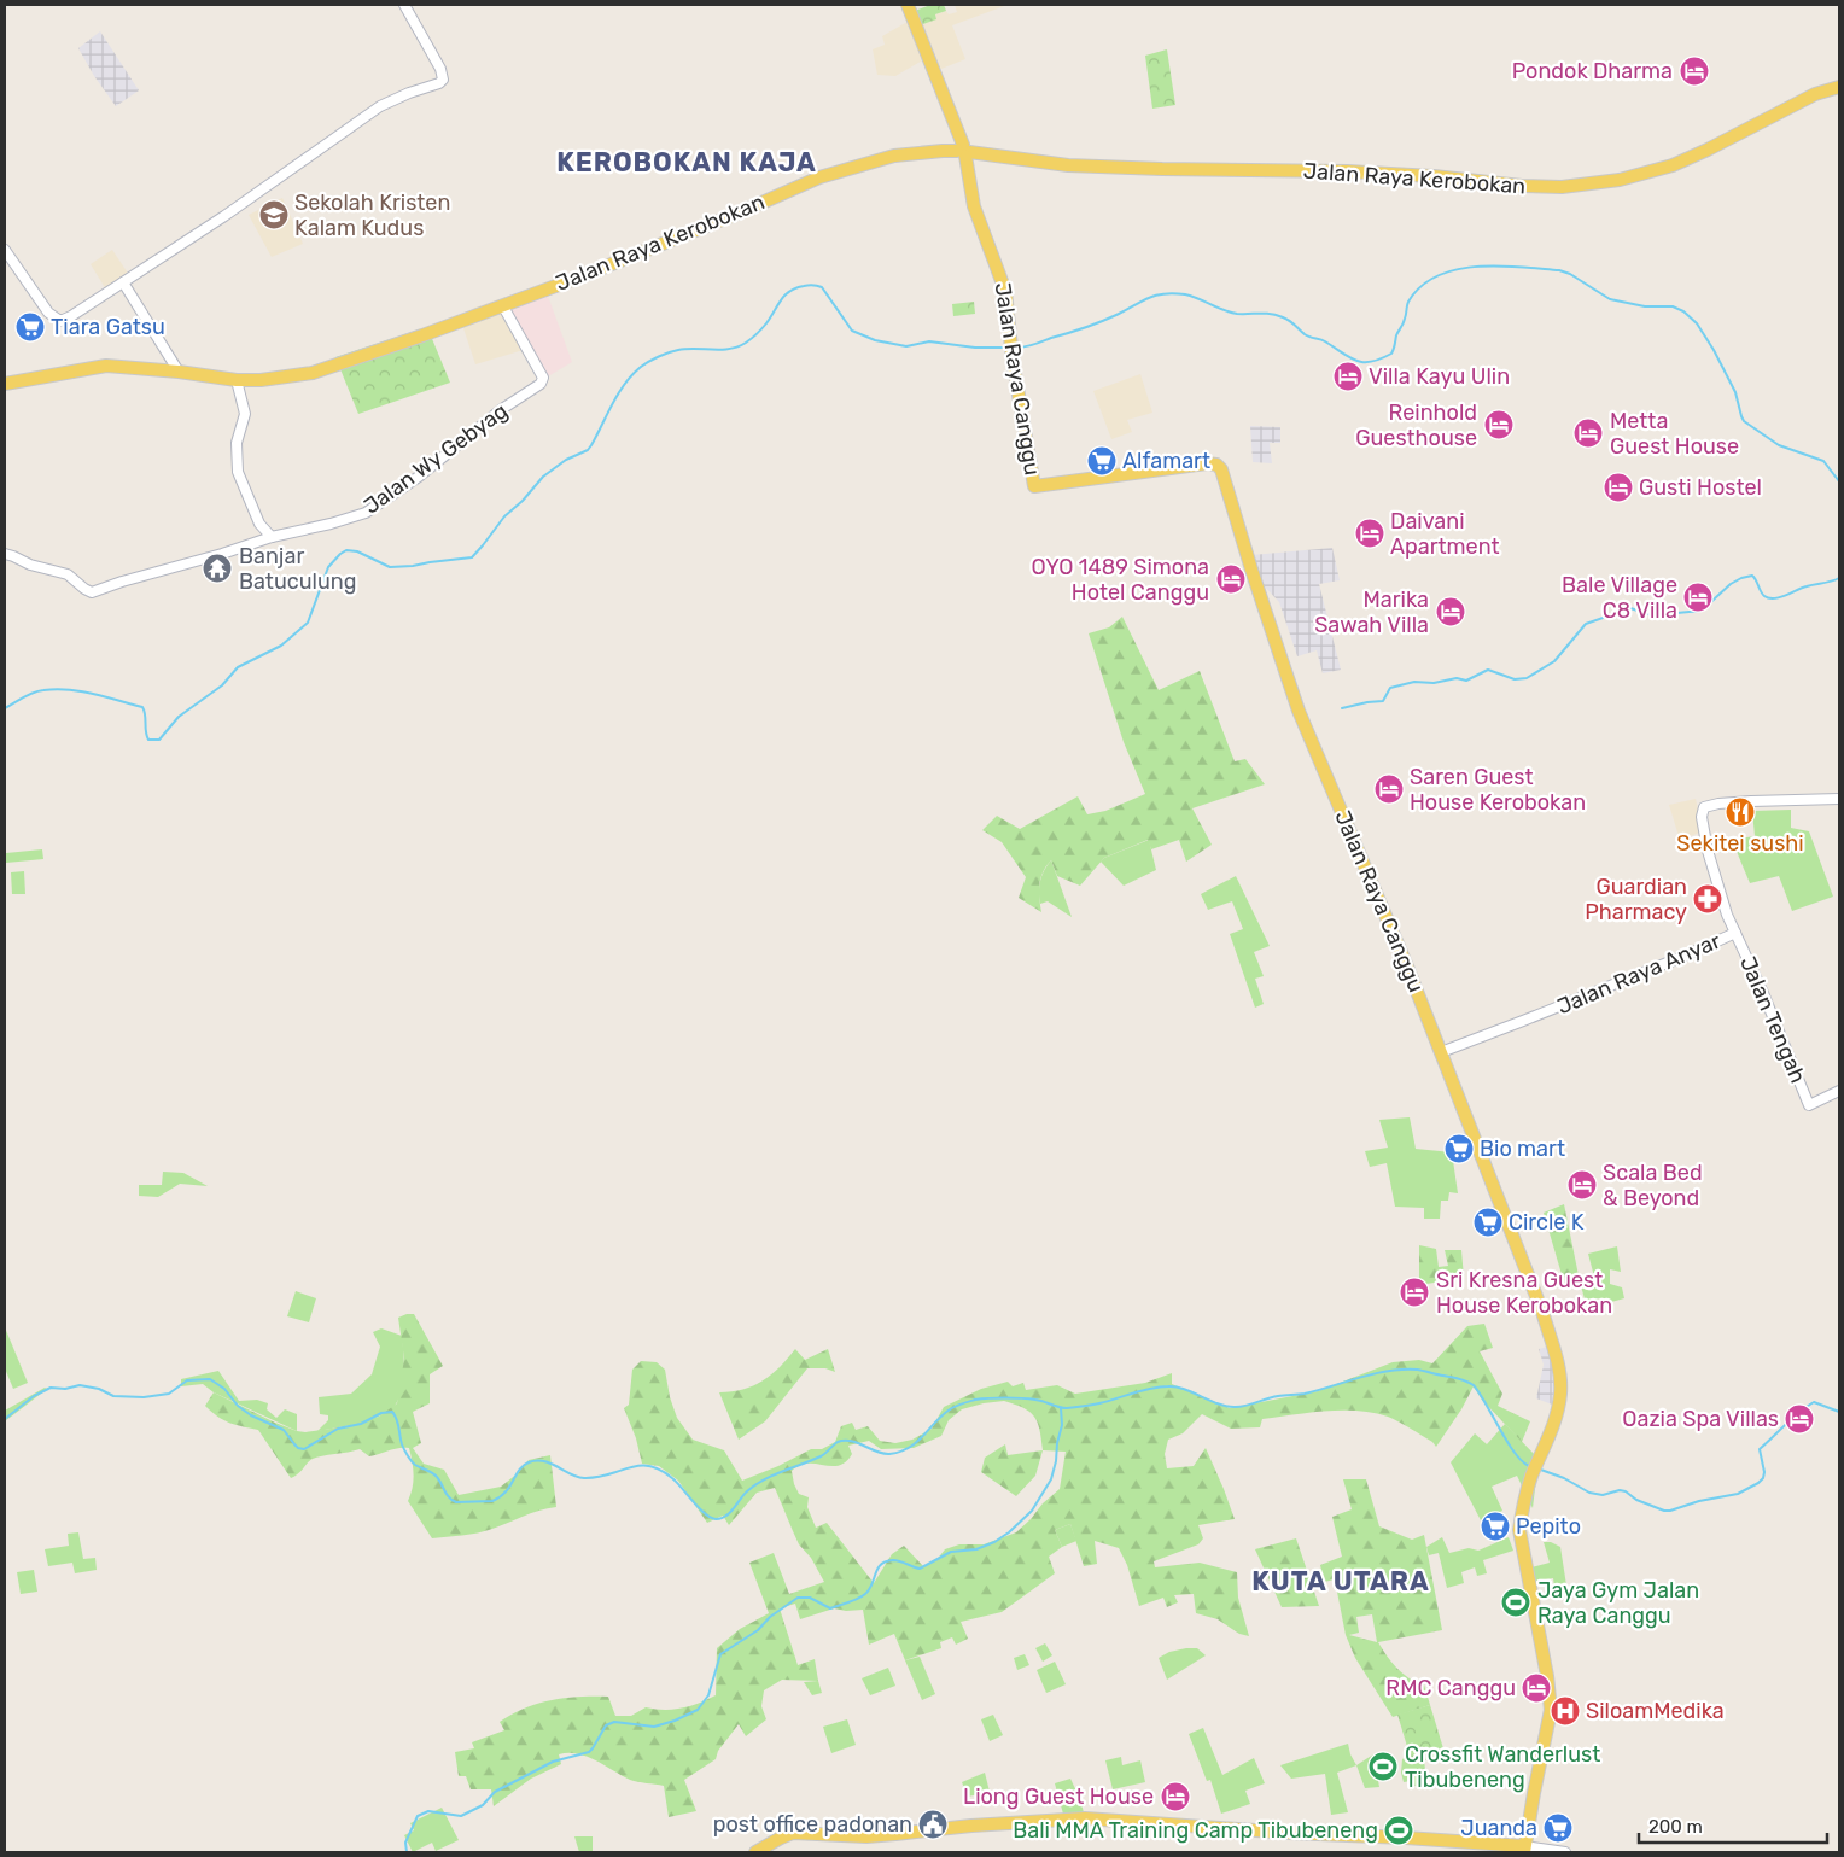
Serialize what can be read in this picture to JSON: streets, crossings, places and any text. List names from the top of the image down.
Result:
{
  "streets": {
    "main road": ["Jalan Raya Kerobokan", "Jalan Raya Canggu"],
    "street": ["Jalan Wy Gebyag", "Jalan Raya Anyar", "Jalan Tengah"]
  },
  "crossings": [
    ["Jalan Raya Kerobokan", "Jalan Raya Canggu"],
    ["Jalan Raya Kerobokan", "Jalan Wy Gebyag"],
    ["Jalan Raya Canggu", "Jalan Raya Anyar"],
    ["Jalan Raya Anyar", "Jalan Tengah"]
  ],
  "districts": ["KEROBOKAN KAJA", "KUTA UTARA"],
  "places": {
    "hotel": [
      "Pondok Dharma",
      "Villa Kayu Ulin",
      "Reinhold Guesthouse",
      "Metta Guest House",
      "Gusti Hostel",
      "Daivani Apartment",
      "OYO 1489 Simona Hotel Canggu",
      "Bale Village C8 Villa",
      "Marika Sawah Villa",
      "Saren Guest House Kerobokan",
      "Scala Bed & Beyond",
      "Sri Kresna Guest House Kerobokan",
      "Oazia Spa Villas",
      "RMC Canggu",
      "Liong Guest House"
    ],
    "school or university": ["Sekolah Kristen Kalam Kudus"],
    "supermarket": [
      "Tiara Gatsu",
      "Alfamart",
      "Bio mart",
      "Circle K",
      "Pepito",
      "Juanda"
    ],
    "temple": ["Banjar Batuculung"],
    "restaurant": ["Sekitei sushi"],
    "pharmacy": ["Guardian Pharmacy"],
    "sports": ["Jaya Gym Jalan Raya Canggu", "Crossfit Wanderlust Tibubeneng", "Bali MMA Training Camp Tibubeneng"],
    "hospital": ["SiloamMedika"],
    "public building": ["post office padonan"]
  },
  "scale_bar": "200 m"
}
